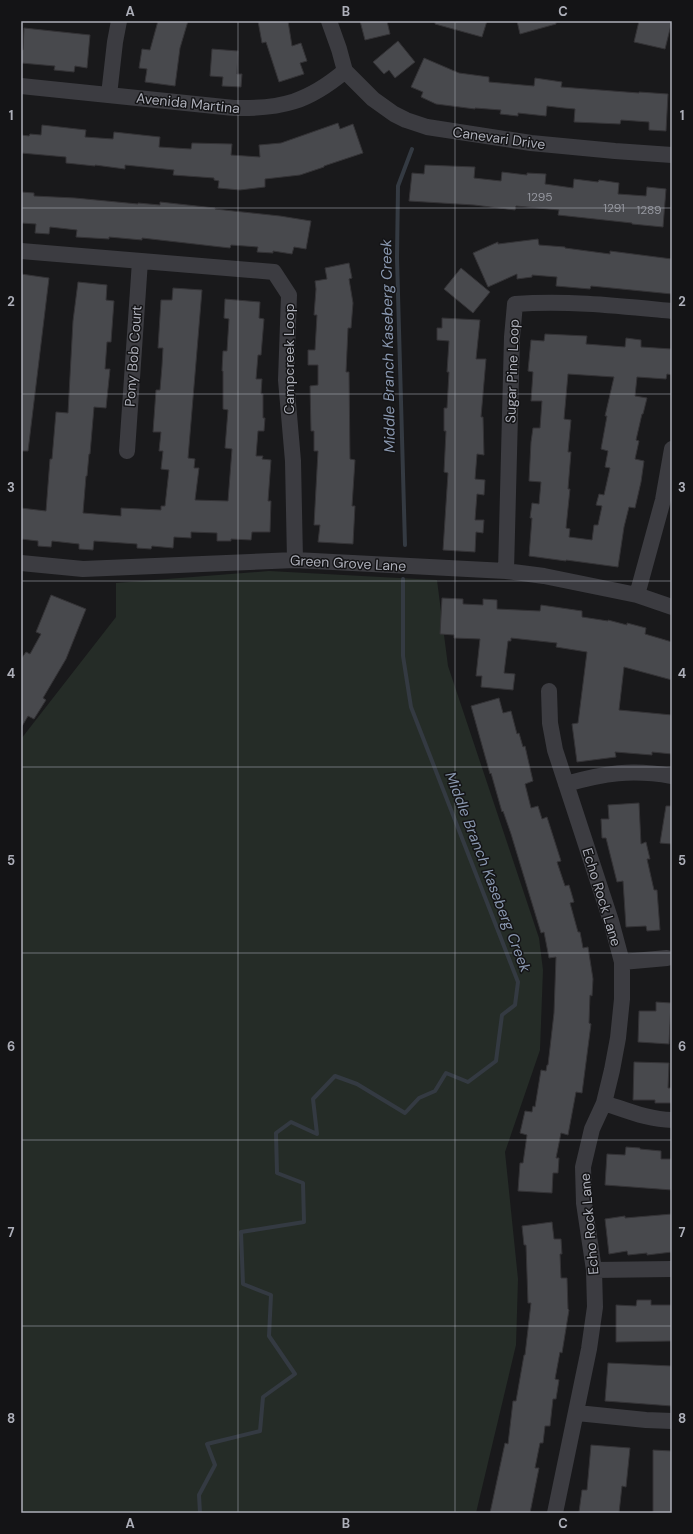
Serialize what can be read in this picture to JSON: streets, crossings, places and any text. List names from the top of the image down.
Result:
{
  "streets": {
    "street": [
      "Avenida Martina",
      "Canevari Drive",
      "Pony Bob Court",
      "Campcreek Loop",
      "Sugar Pine Loop",
      "Green Grove Lane",
      "Echo Rock Lane"
    ]
  },
  "crossings": [
    ["Avenida Martina", "Canevari Drive"],
    ["Pony Bob Court", "Campcreek Loop"],
    ["Campcreek Loop", "Green Grove Lane"],
    ["Sugar Pine Loop", "Green Grove Lane"]
  ],
  "water": ["Middle Branch Kaseberg Creek"],
  "house_numbers": ["1295", "1291", "1289"],
  "grid": {
    "columns": ["A", "B", "C"],
    "rows": [
      "1",
      "2",
      "3",
      "4",
      "5",
      "6",
      "7",
      "8"
    ]
  }
}
